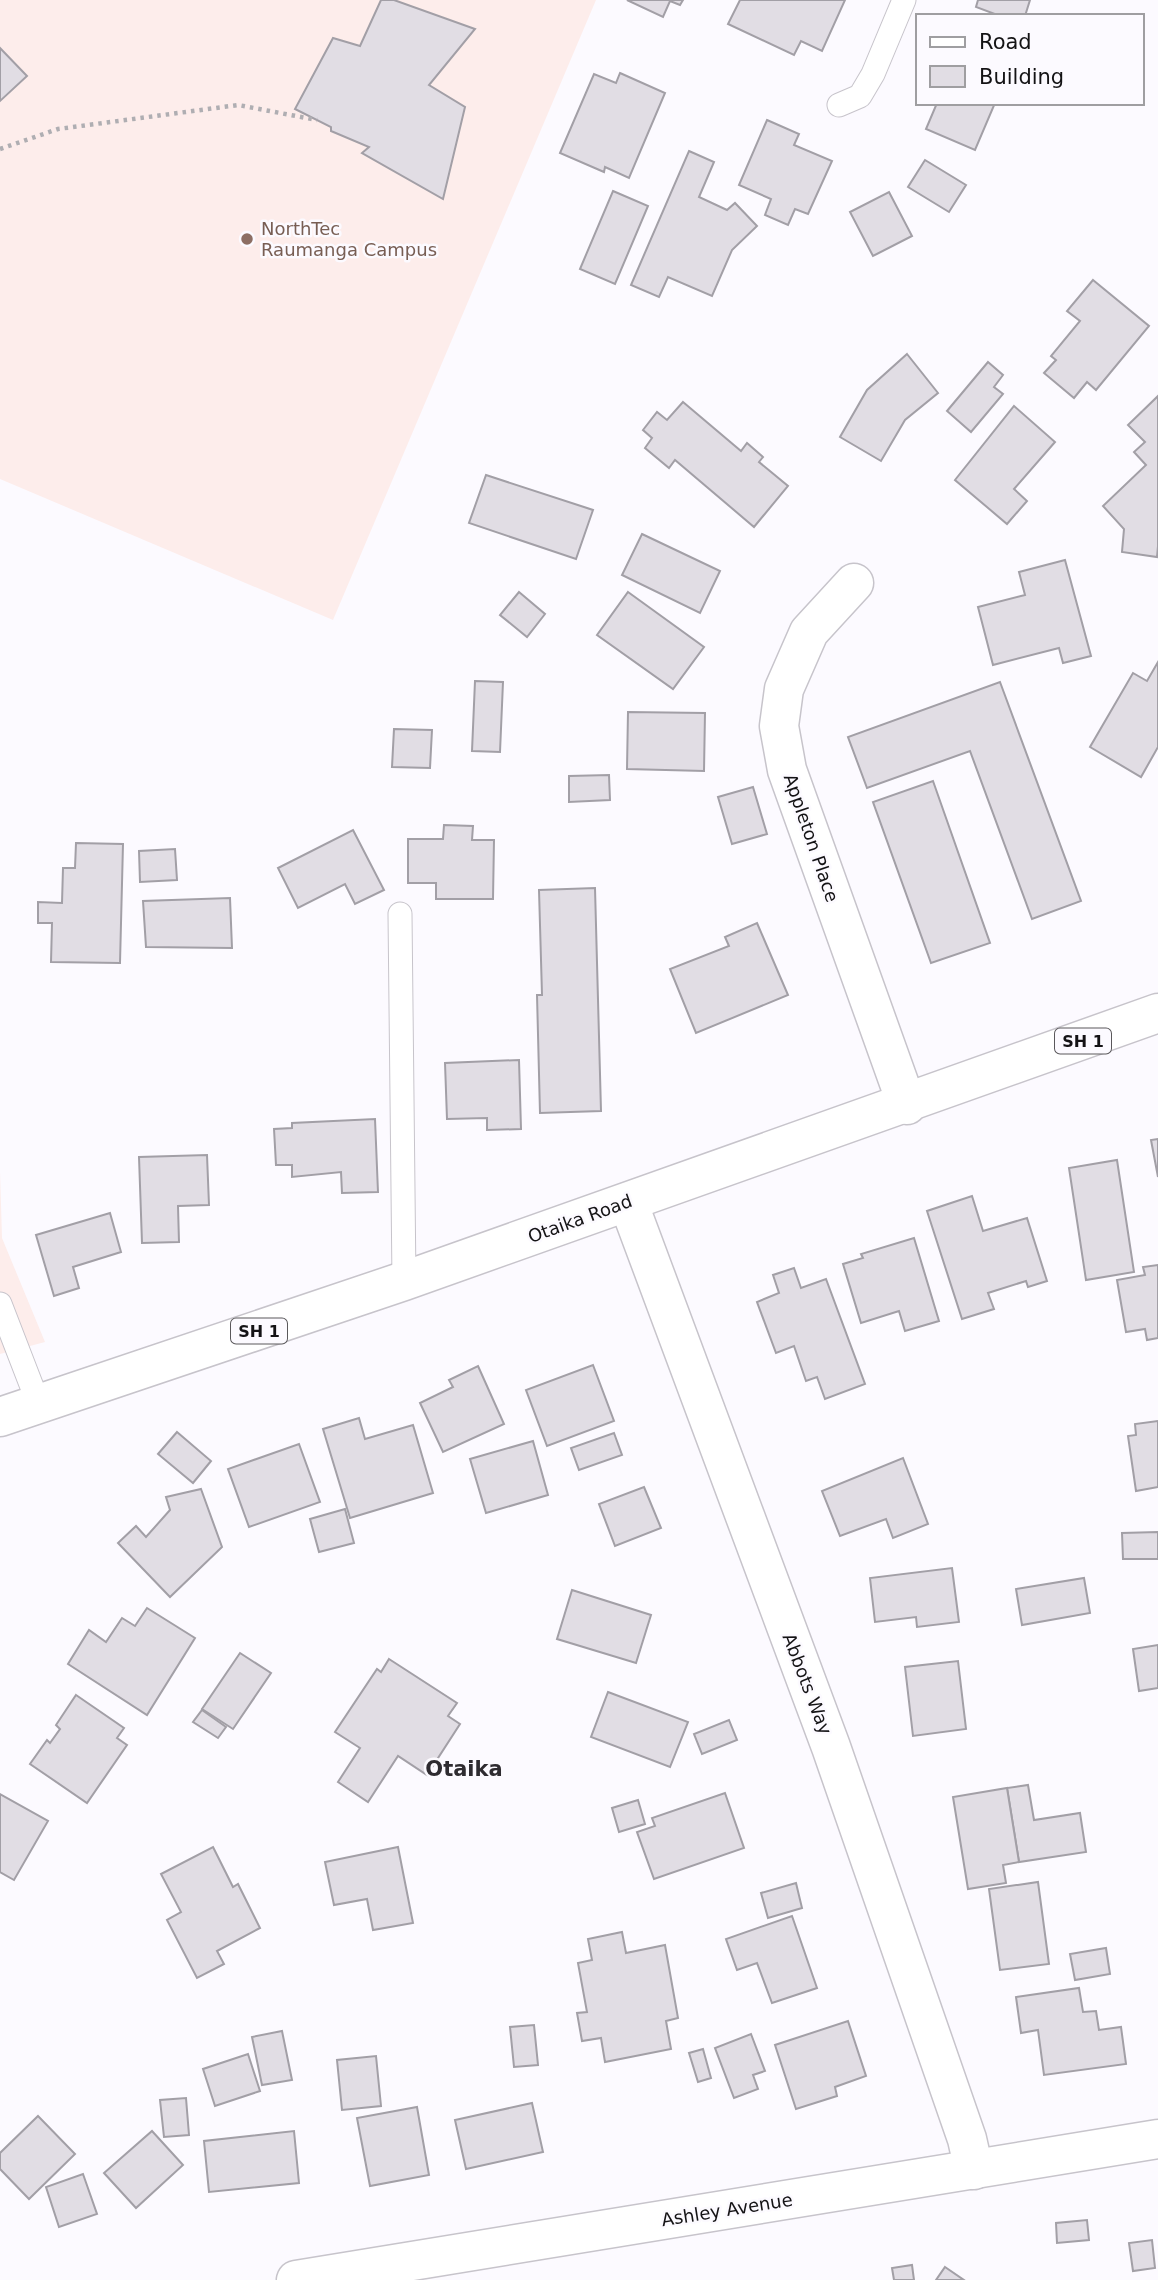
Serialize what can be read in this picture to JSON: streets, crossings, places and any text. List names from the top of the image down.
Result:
{
  "streets": {
    "main road": [
      "Appleton Place",
      "SH 1",
      "Otaika Road",
      "Abbots Way",
      "Ashley Avenue"
    ]
  },
  "crossings": [
    ["Appleton Place", "Otaika Road"],
    ["Otaika Road", "Abbots Way"],
    ["Abbots Way", "Ashley Avenue"]
  ],
  "districts": ["Otaika"],
  "places": ["NorthTec Raumanga Campus"],
  "legend": ["Road", "Building"]
}
